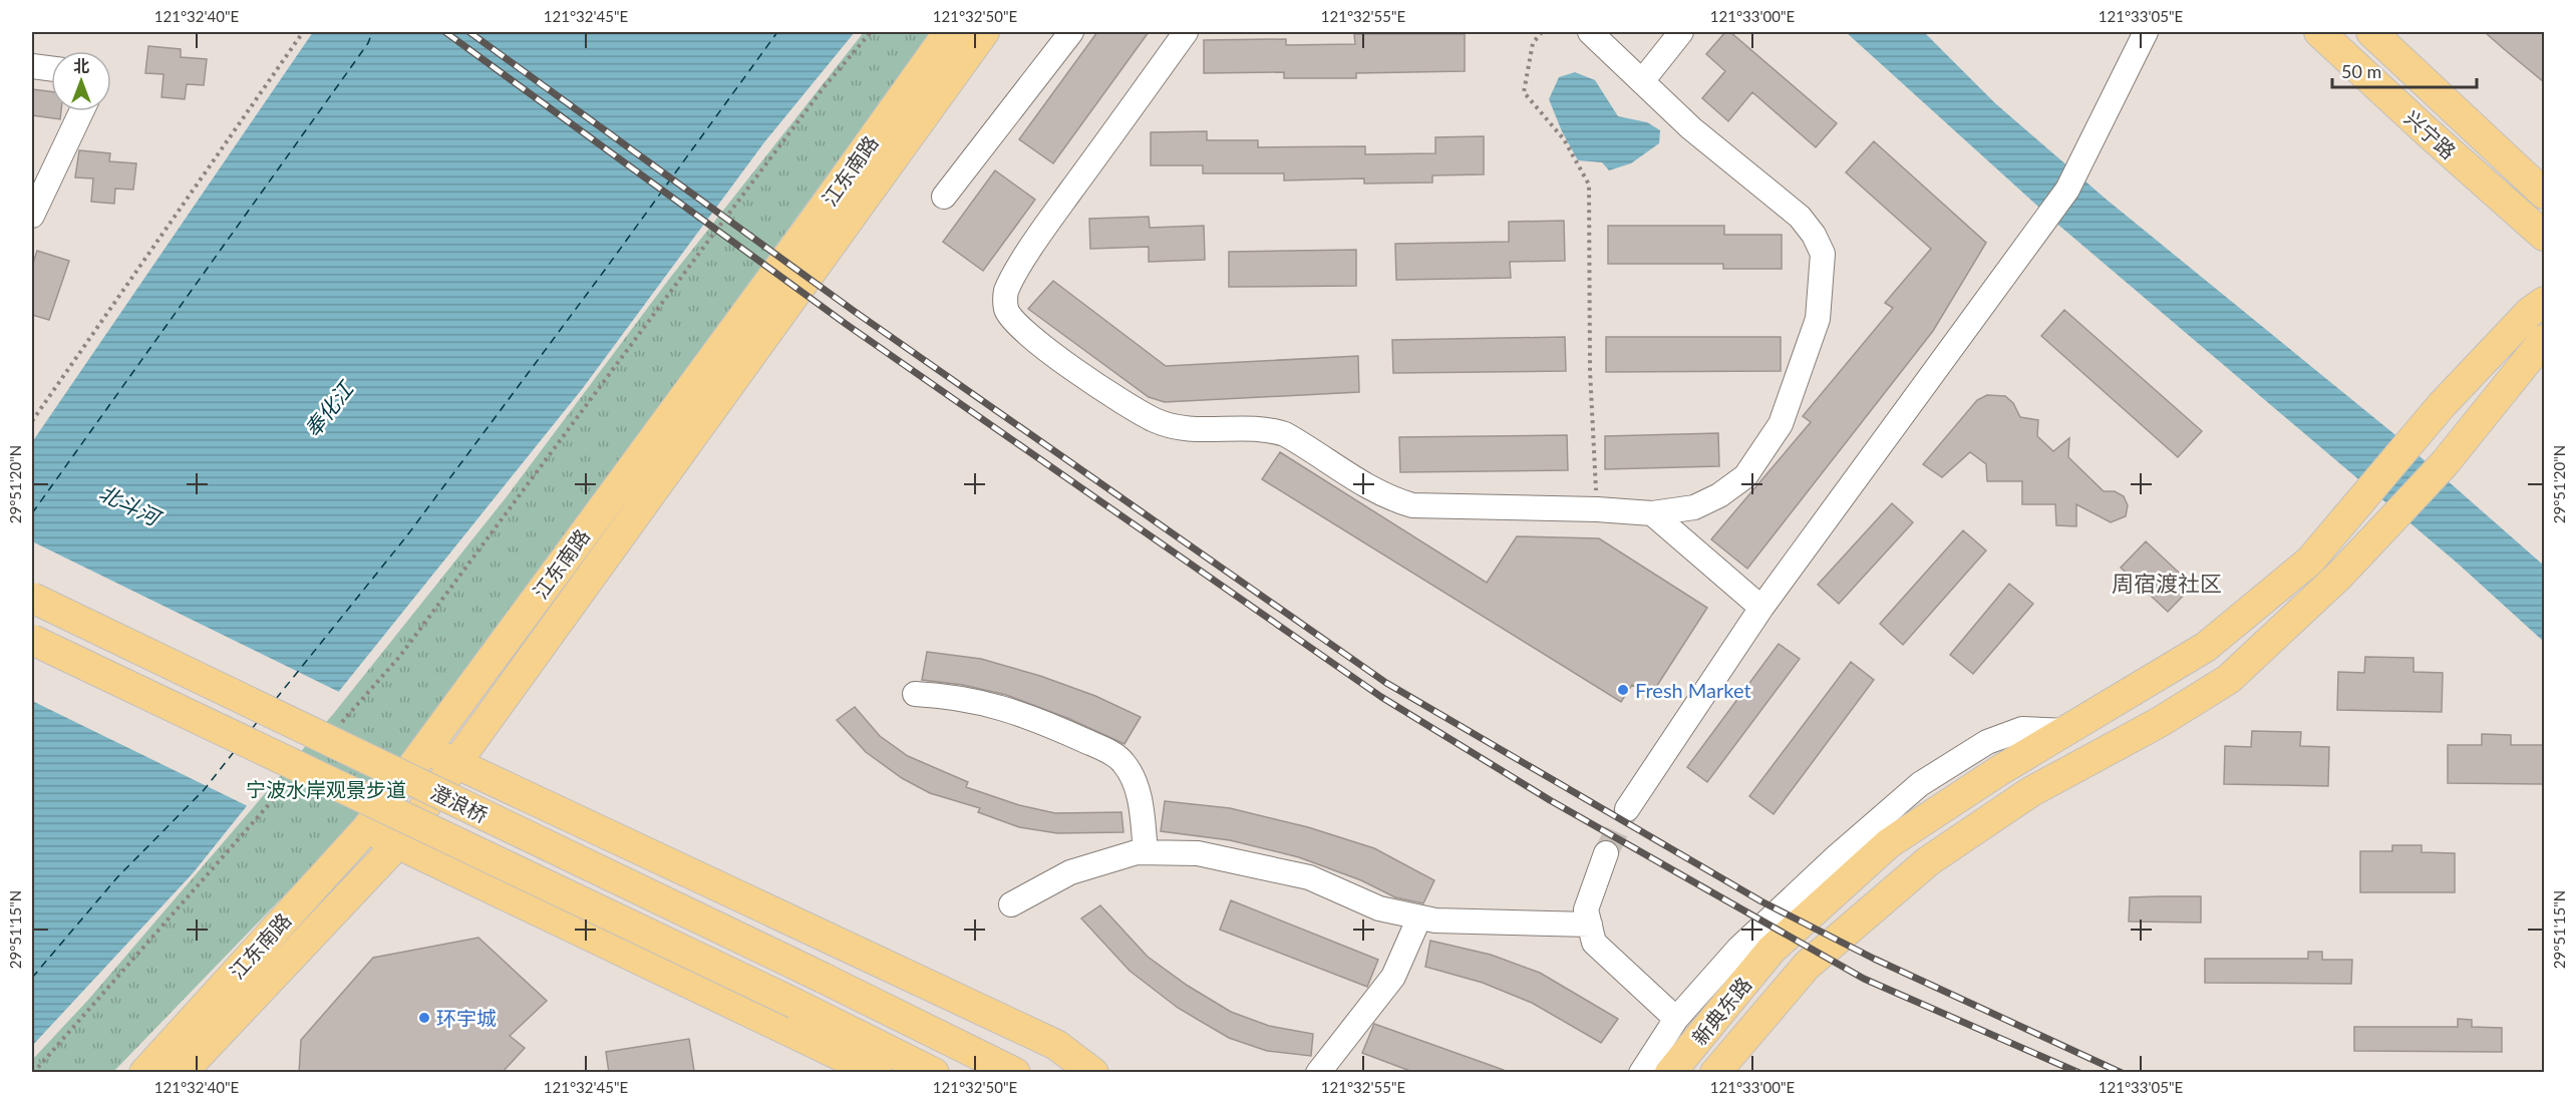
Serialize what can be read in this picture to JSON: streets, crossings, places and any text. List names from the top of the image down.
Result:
{
  "streets": {
    "main road": [
      "兴宁路",
      "江东南路",
      "澄浪桥",
      "新典东路"
    ]
  },
  "districts": ["周宿渡社区"],
  "water": ["奉化江", "北斗河"],
  "parks": ["宁波水岸观景步道"],
  "places": ["Fresh Market", "环宇城"],
  "scale_bar": "50 m",
  "north": "top",
  "coordinates": [
    "121°32'40\"E",
    "121°32'45\"E",
    "121°32'50\"E",
    "121°32'55\"E",
    "121°33'00\"E",
    "121°33'05\"E",
    "29°51'20\"N",
    "29°51'15\"N"
  ]
}
